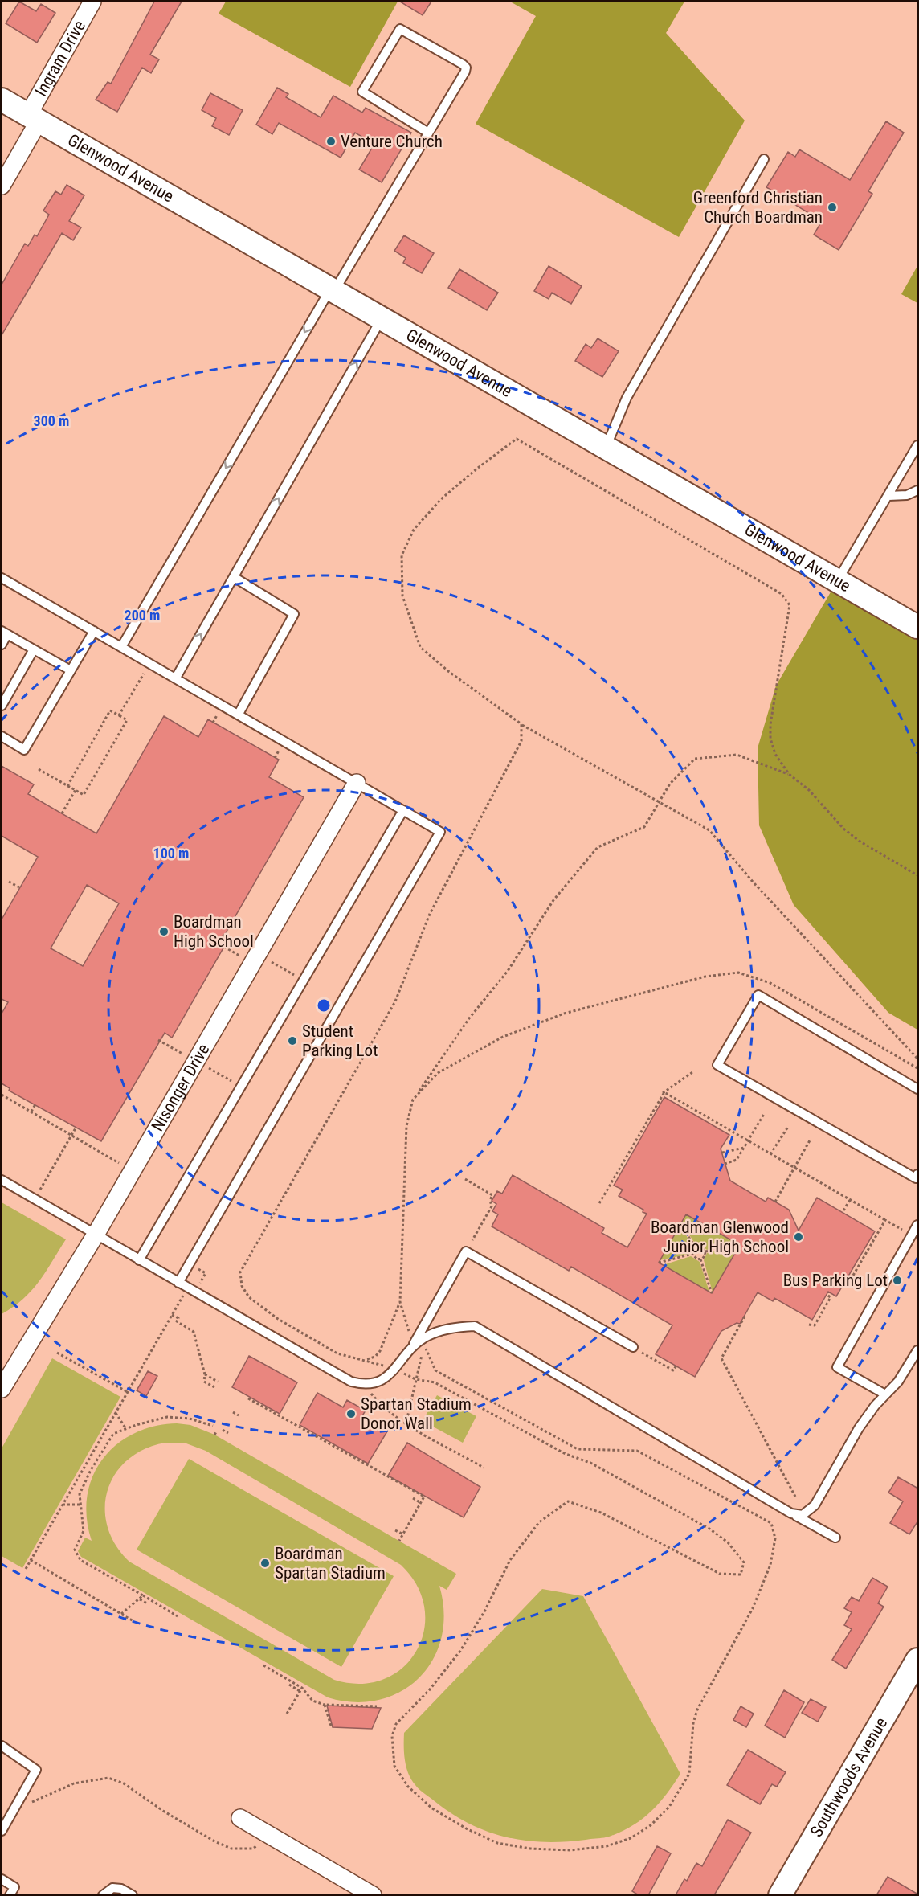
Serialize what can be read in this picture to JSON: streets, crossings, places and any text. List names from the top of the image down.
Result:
{
  "streets": {
    "street": [
      "Ingram Drive",
      "Glenwood Avenue",
      "Nisonger Drive",
      "Southwoods Avenue"
    ]
  },
  "crossings": [
    ["Ingram Drive", "Glenwood Avenue"]
  ],
  "places": [
    "Venture Church",
    "Greenford Christian Church Boardman",
    "Boardman High School",
    "Student Parking Lot",
    "Boardman Glenwood Junior High School",
    "Bus Parking Lot",
    "Spartan Stadium Donor Wall",
    "Boardman Spartan Stadium"
  ],
  "rings": ["300 m", "200 m", "100 m"]
}
